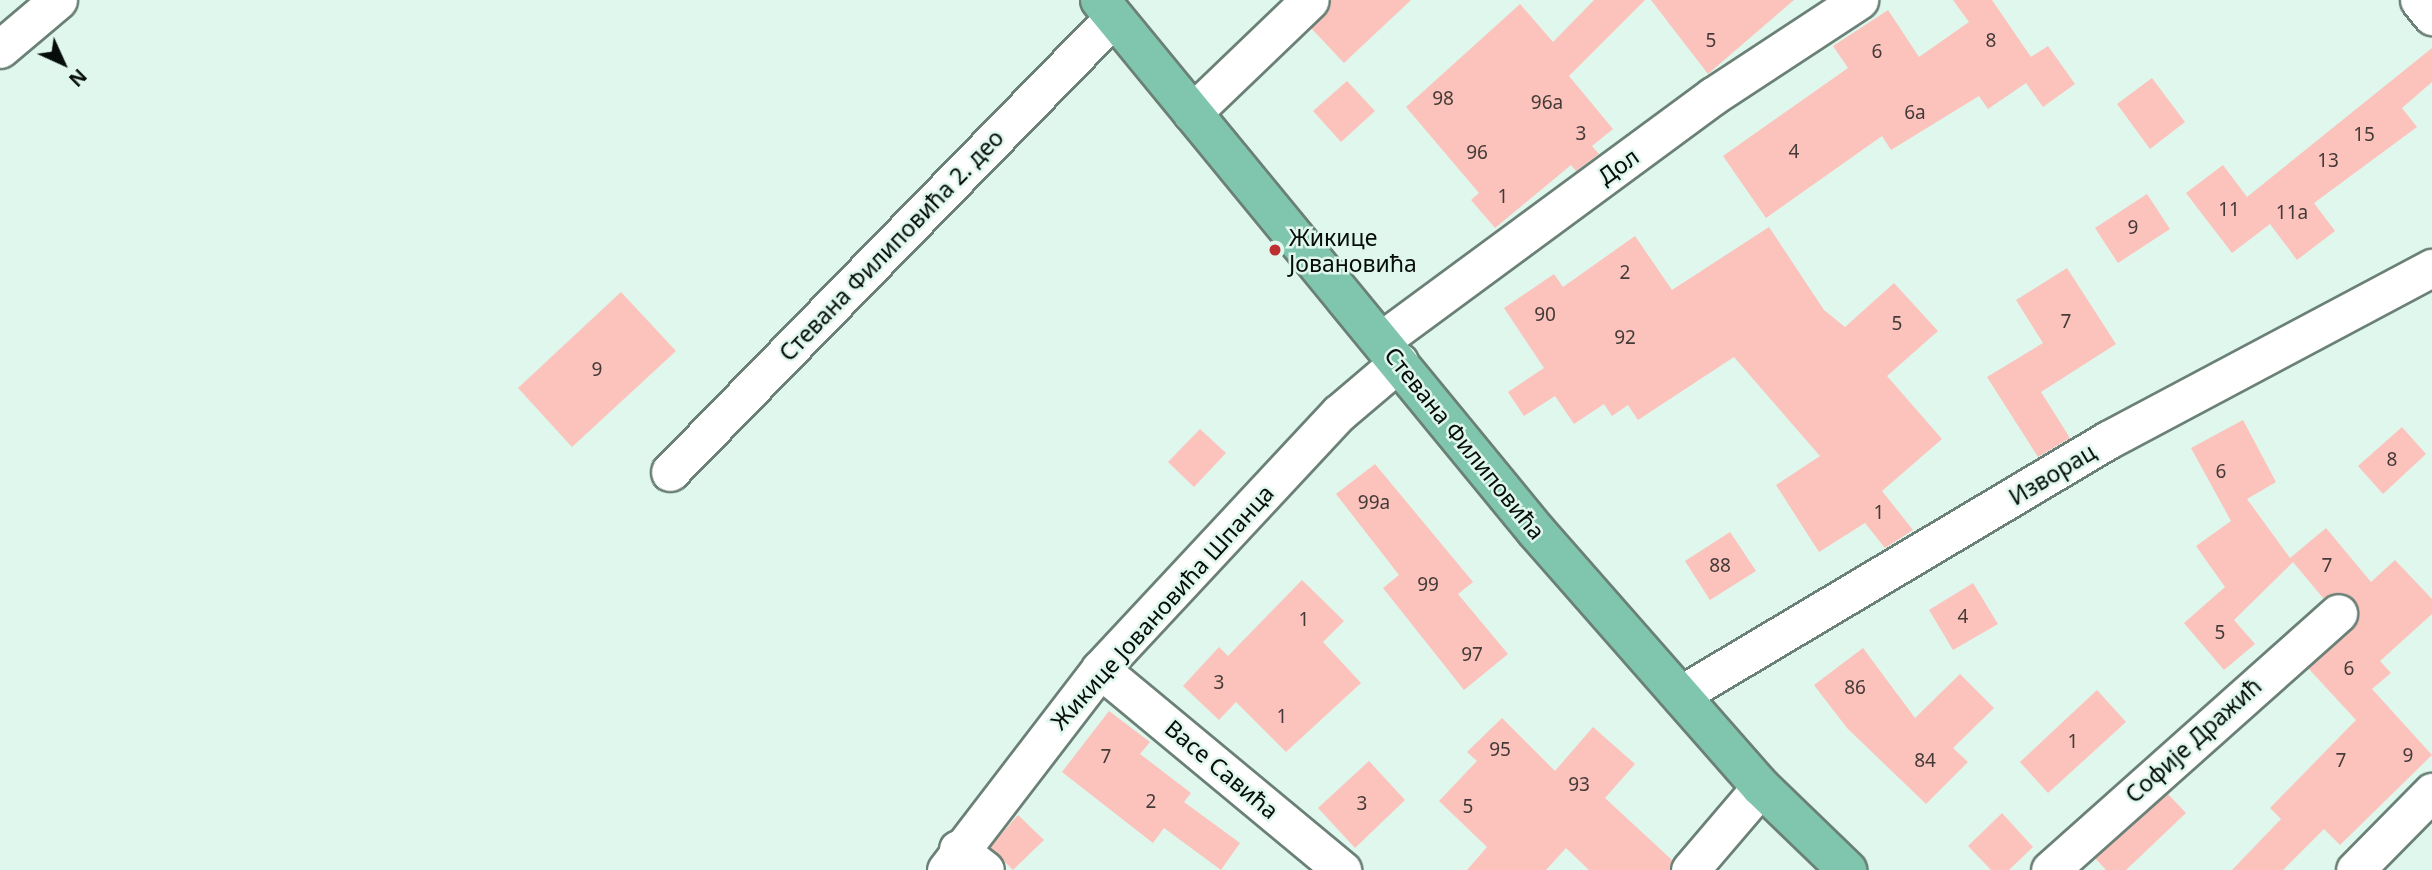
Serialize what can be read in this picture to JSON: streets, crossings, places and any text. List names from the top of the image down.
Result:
{
  "streets": {
    "main road": ["Стевана Филиповића"],
    "street": [
      "Дол",
      "Стевана Филиповића 2. део",
      "Изворац",
      "Жикице Јовановића Шпанца",
      "Софије Дражић",
      "Васе Савића"
    ]
  },
  "crossings": [
    ["Дол", "Стевана Филиповића"],
    ["Дол", "Жикице Јовановића Шпанца"],
    ["Стевана Филиповића 2. део", "Стевана Филиповића"],
    ["Стевана Филиповића", "Изворац"],
    ["Стевана Филиповића", "Жикице Јовановића Шпанца"],
    ["Жикице Јовановића Шпанца", "Васе Савића"]
  ],
  "places": ["Жикице Јовановића"],
  "house_numbers": [
    "5",
    "8",
    "6",
    "98",
    "96a",
    "6a",
    "3",
    "15",
    "4",
    "96",
    "13",
    "1",
    "11",
    "11a",
    "9",
    "2",
    "90",
    "7",
    "5",
    "92",
    "9",
    "8",
    "6",
    "99a",
    "1",
    "88",
    "7",
    "99",
    "4",
    "1",
    "5",
    "97",
    "6",
    "3",
    "86",
    "1",
    "1",
    "95",
    "9",
    "7",
    "84",
    "7",
    "93",
    "2",
    "3",
    "5"
  ],
  "north": "bottom right"
}
